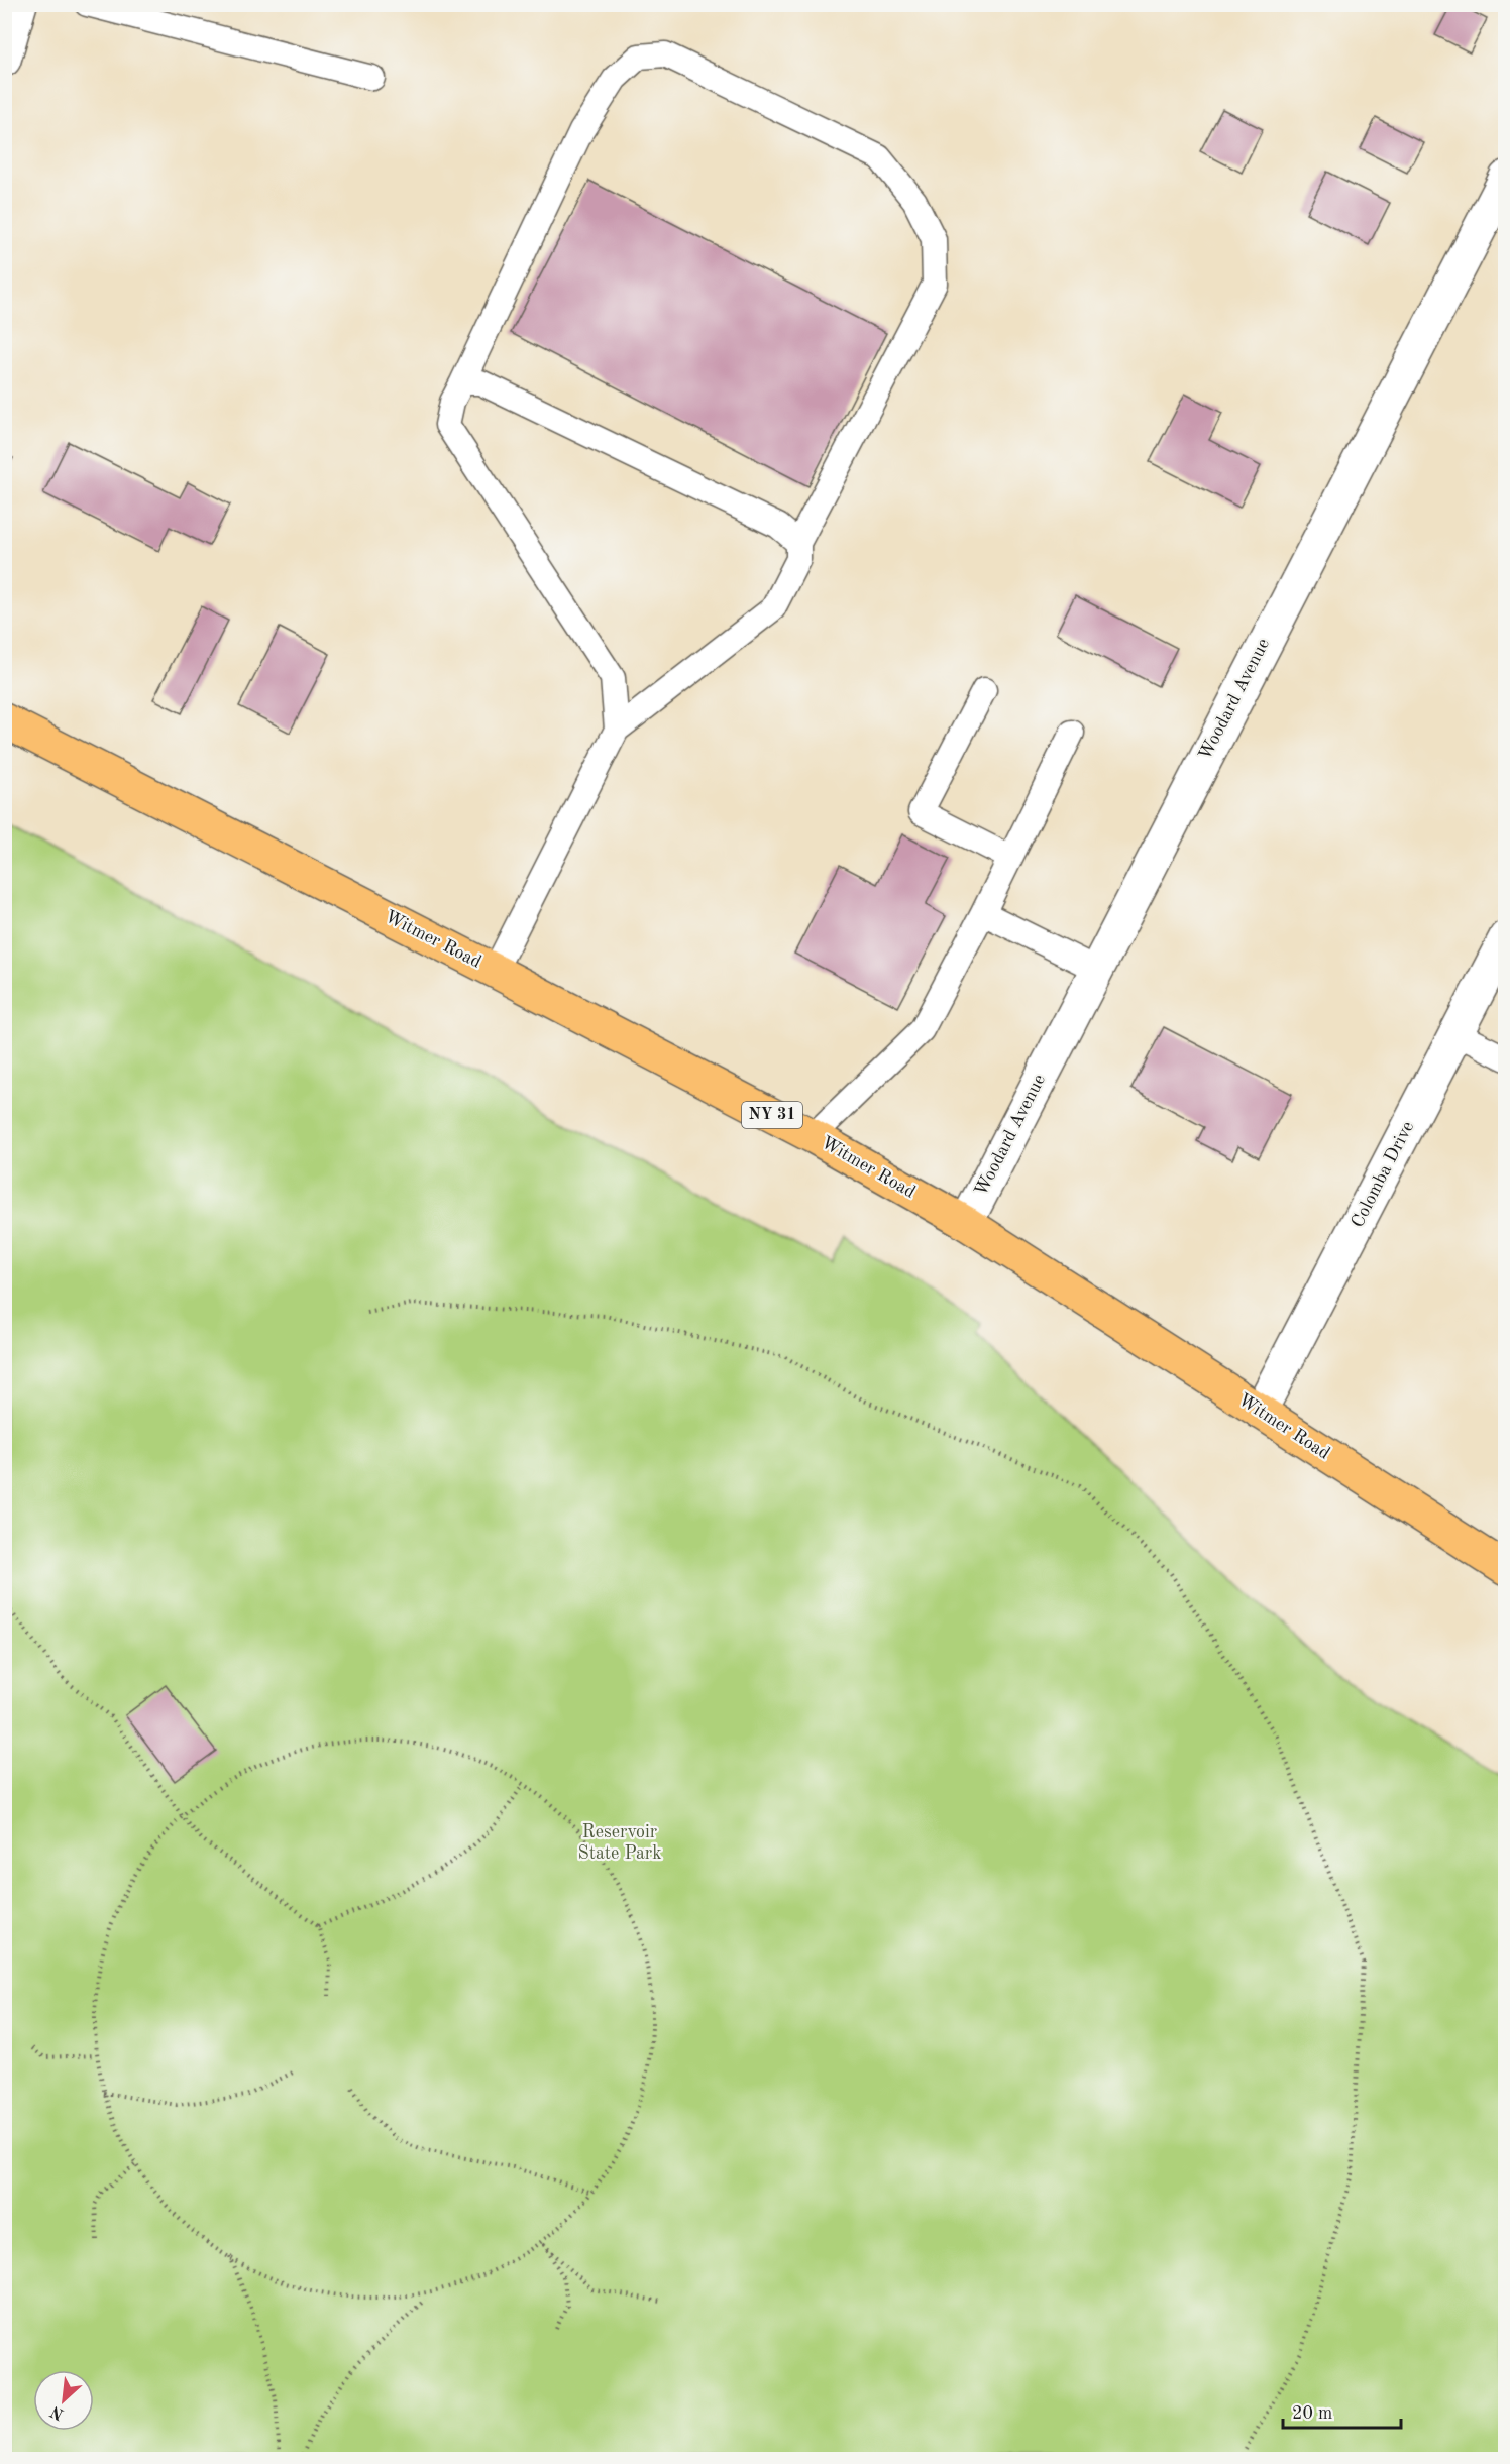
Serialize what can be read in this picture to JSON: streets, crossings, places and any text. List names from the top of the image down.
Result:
{
  "streets": {
    "highway": ["Witmer Road", "NY 31"],
    "street": ["Woodard Avenue", "Colomba Drive"]
  },
  "crossings": [
    ["Woodard Avenue", "Witmer Road"],
    ["Witmer Road", "Colomba Drive"]
  ],
  "parks": ["Reservoir State Park"],
  "scale_bar": "20 m",
  "north": "bottom left"
}
